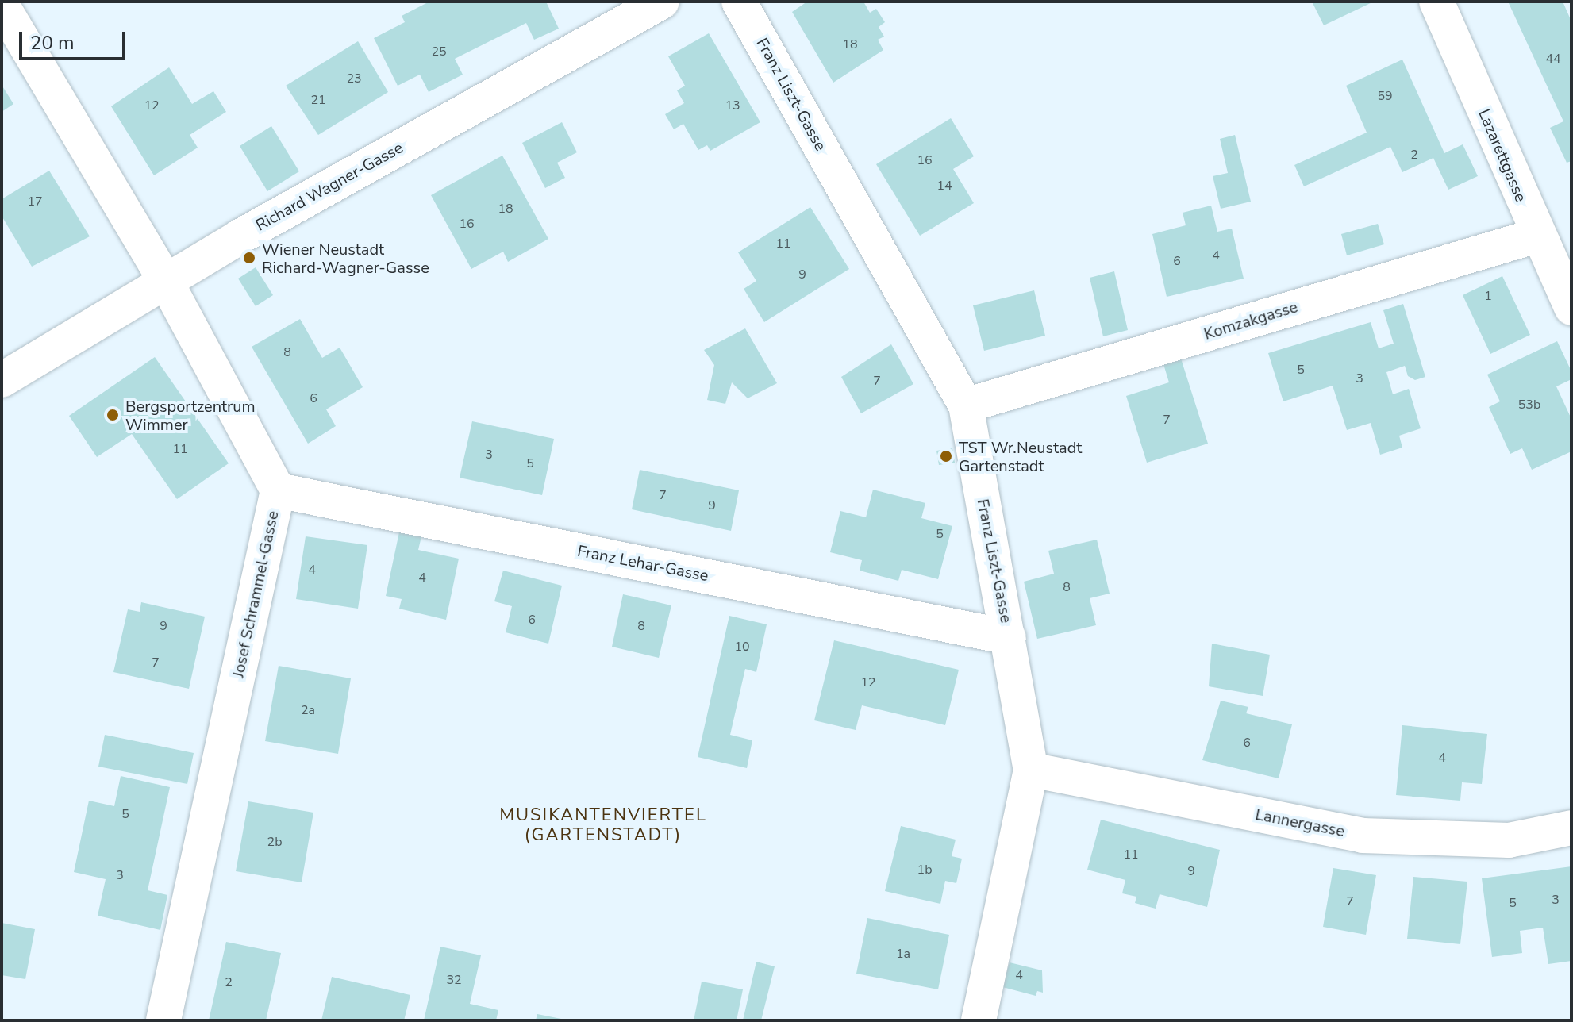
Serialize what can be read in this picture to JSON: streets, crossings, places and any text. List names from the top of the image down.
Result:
{
  "streets": {
    "street": [
      "Franz Liszt-Gasse",
      "Lazarettgasse",
      "Richard Wagner-Gasse",
      "Komzakgasse",
      "Franz Lehar-Gasse",
      "Josef Schrammel-Gasse",
      "Lannergasse"
    ]
  },
  "crossings": [
    ["Franz Liszt-Gasse", "Komzakgasse"],
    ["Franz Liszt-Gasse", "Franz Lehar-Gasse"],
    ["Franz Liszt-Gasse", "Lannergasse"],
    ["Lazarettgasse", "Komzakgasse"],
    ["Richard Wagner-Gasse", "Josef Schrammel-Gasse"],
    ["Franz Lehar-Gasse", "Josef Schrammel-Gasse"]
  ],
  "districts": ["MUSIKANTENVIERTEL (GARTENSTADT)"],
  "places": ["Wiener Neustadt Richard-Wagner-Gasse", "Bergsportzentrum Wimmer", "TST Wr.Neustadt Gartenstadt"],
  "house_numbers": [
    "18",
    "25",
    "44",
    "23",
    "59",
    "21",
    "12",
    "13",
    "2",
    "16",
    "14",
    "17",
    "18",
    "16",
    "11",
    "4",
    "6",
    "9",
    "1",
    "8",
    "5",
    "3",
    "7",
    "6",
    "53b",
    "7",
    "11",
    "3",
    "5",
    "7",
    "9",
    "5",
    "4",
    "4",
    "8",
    "6",
    "9",
    "8",
    "10",
    "7",
    "12",
    "2a",
    "6",
    "4",
    "5",
    "2b",
    "11",
    "1b",
    "9",
    "3",
    "3",
    "7",
    "5",
    "1a",
    "4",
    "32",
    "2"
  ],
  "scale_bar": "20 m"
}
